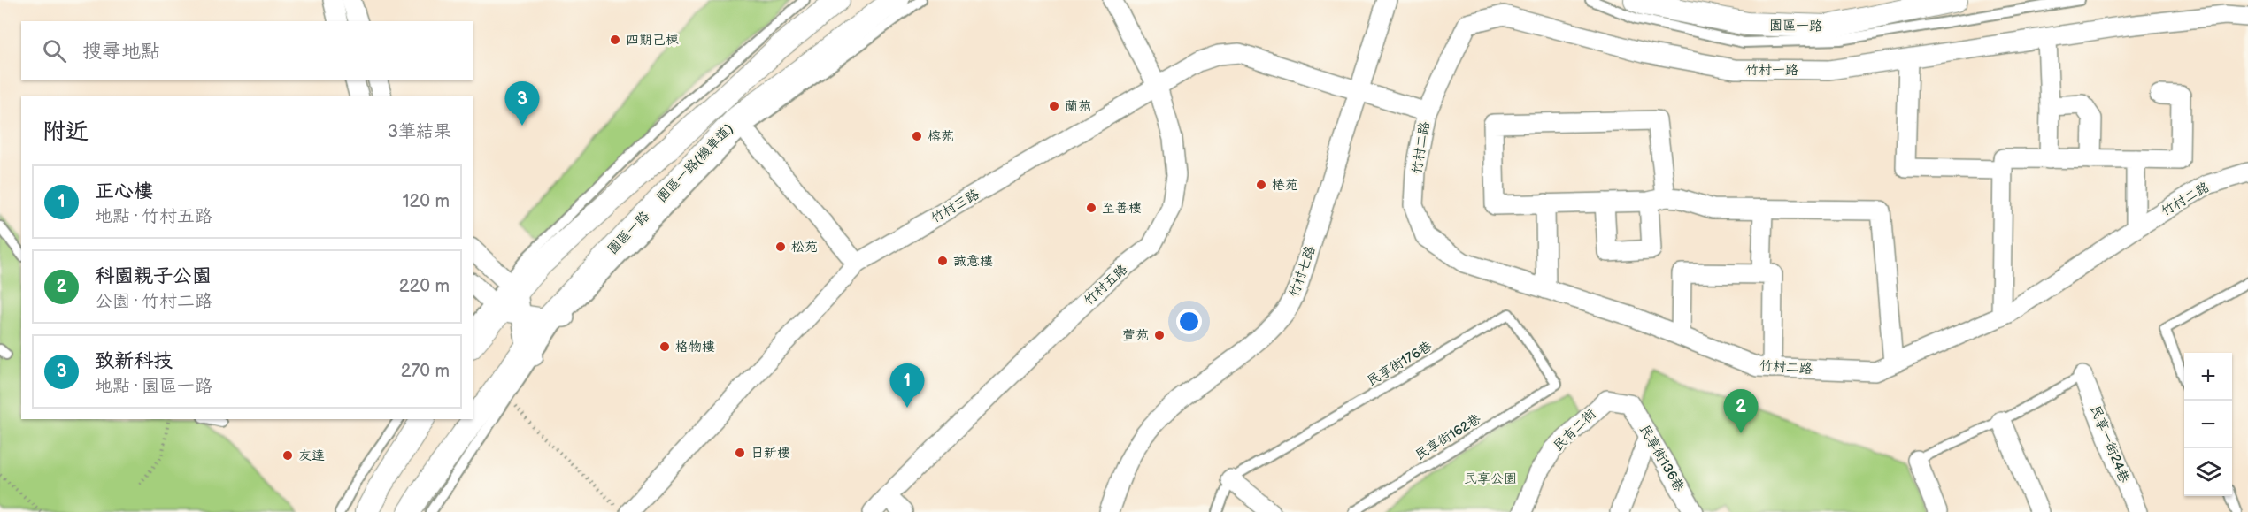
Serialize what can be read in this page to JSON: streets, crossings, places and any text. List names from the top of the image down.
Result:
{
  "streets": {
    "street": [
      "園區一路",
      "竹村一路",
      "竹村二路",
      "竹村三路",
      "竹村七路",
      "竹村五路",
      "民有二街",
      "民享一街24巷",
      "民享街136巷"
    ],
    "lane": ["園區一路(機車道)", "民享街176巷", "民享街162巷"]
  },
  "crossings": [
    ["園區一路", "園區一路(機車道)"],
    ["竹村一路", "竹村二路"],
    ["竹村三路", "竹村七路"],
    ["竹村三路", "竹村五路"],
    ["民享街176巷", "民享街162巷"],
    ["民有二街", "民享街136巷"]
  ],
  "parks": ["民享公園"],
  "places": [
    "四期己棟",
    "蘭苑",
    "榕苑",
    "椿苑",
    "至善樓",
    "松苑",
    "誠意樓",
    "萱苑",
    "格物樓",
    "日新樓",
    "友達"
  ],
  "page": {
    "search": "搜尋地點",
    "pins": ["3", "1", "2"],
    "heading": ["附近", "3筆結果"],
    "list": [
      {
        "mark": "1",
        "name": "正心樓",
        "note": "地點 · 竹村五路",
        "value": "120 m"
      },
      {
        "mark": "2",
        "name": "科園親子公園",
        "note": "公園 · 竹村二路",
        "value": "220 m"
      },
      {
        "mark": "3",
        "name": "致新科技",
        "note": "地點 · 園區一路",
        "value": "270 m"
      }
    ],
    "map_buttons": ["+", "−"]
  }
}
